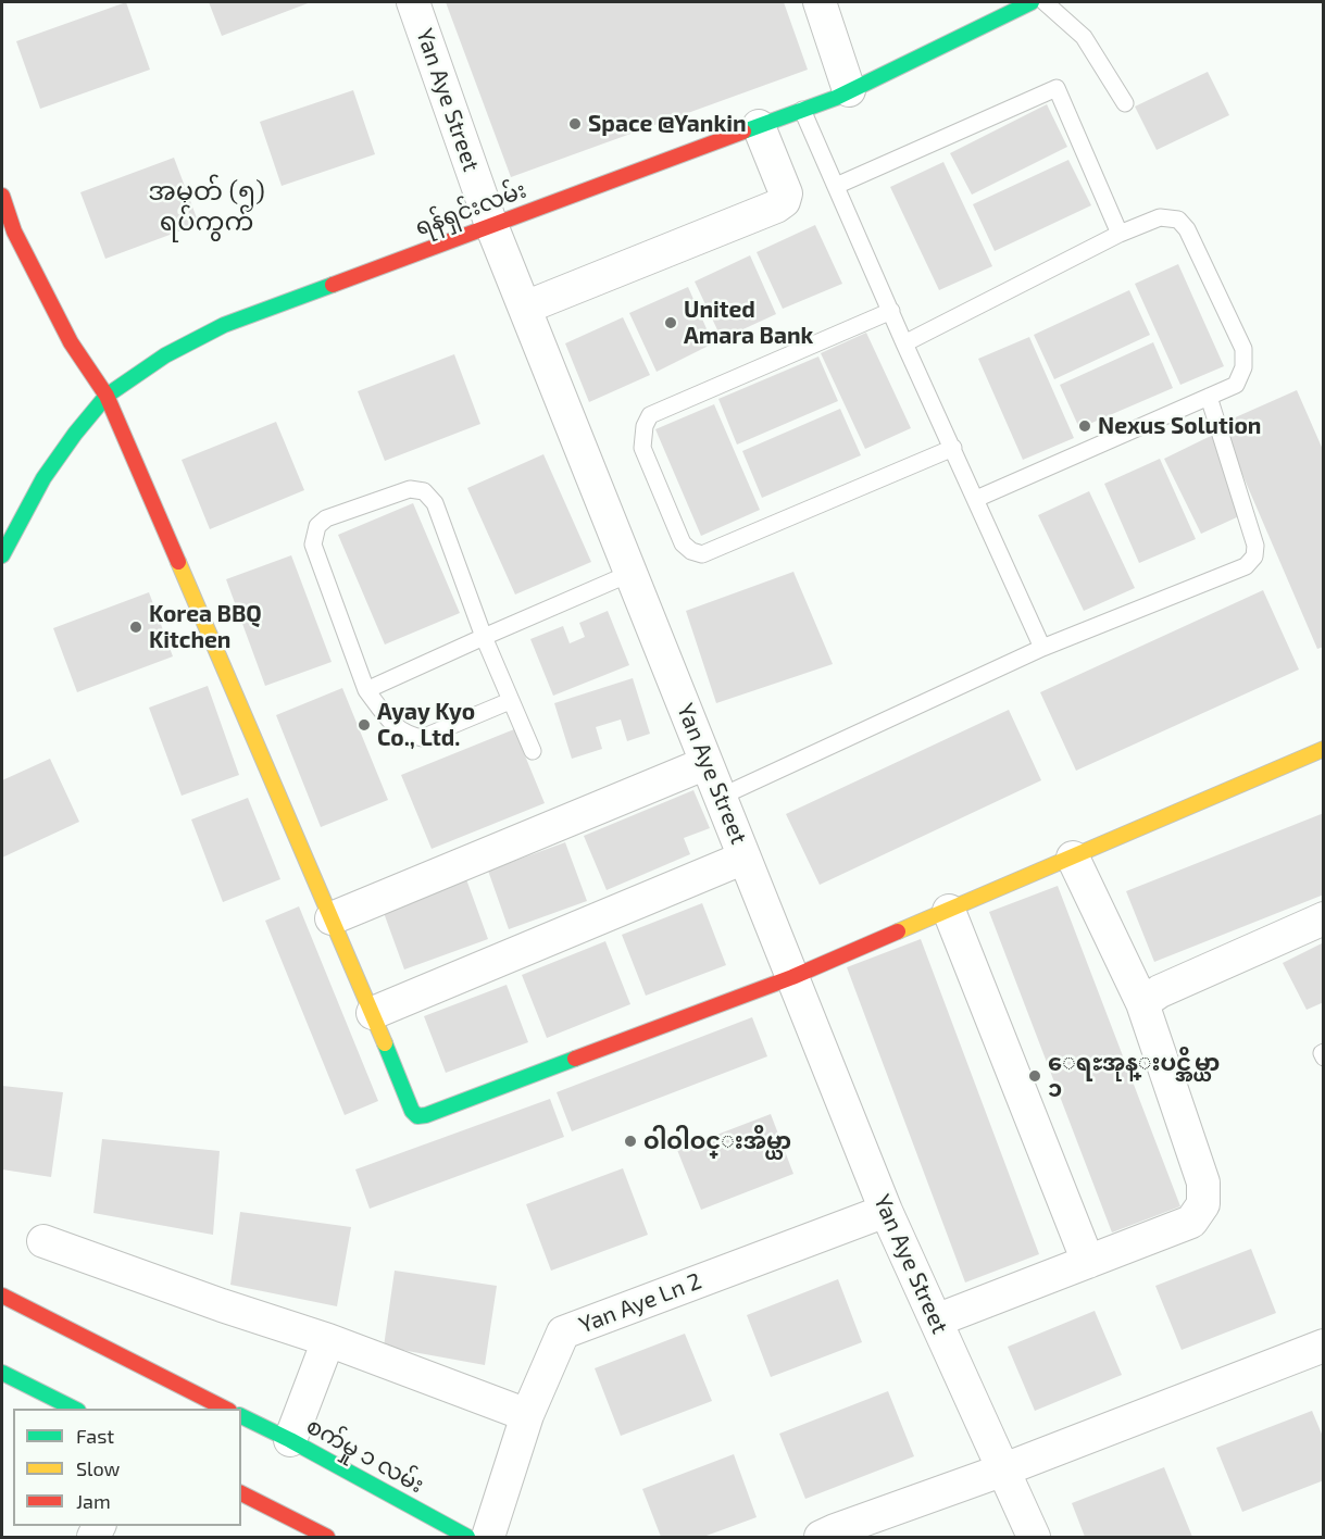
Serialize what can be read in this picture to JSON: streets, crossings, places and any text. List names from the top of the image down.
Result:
{
  "streets": {
    "street": [
      "Yan Aye Street",
      "ရန်ရှင်းလမ်း",
      "Yan Aye Ln 2",
      "စက်မှု ၁ လမ်း"
    ]
  },
  "crossings": [
    ["Yan Aye Street", "ရန်ရှင်းလမ်း"],
    ["Yan Aye Street", "Yan Aye Ln 2"]
  ],
  "districts": ["အမှတ် (၅) ရပ်ကွက်"],
  "places": [
    "Space @Yankin",
    "United Amara Bank",
    "Nexus Solution",
    "Korea BBQ Kitchen",
    "Ayay Kyo Co., Ltd.",
    "ေရႊအုန္းပင္အိမ္ယာ ၁",
    "ဝါဝါဝင္းအိမ္ယာ"
  ],
  "legend": ["Fast", "Slow", "Jam"]
}
